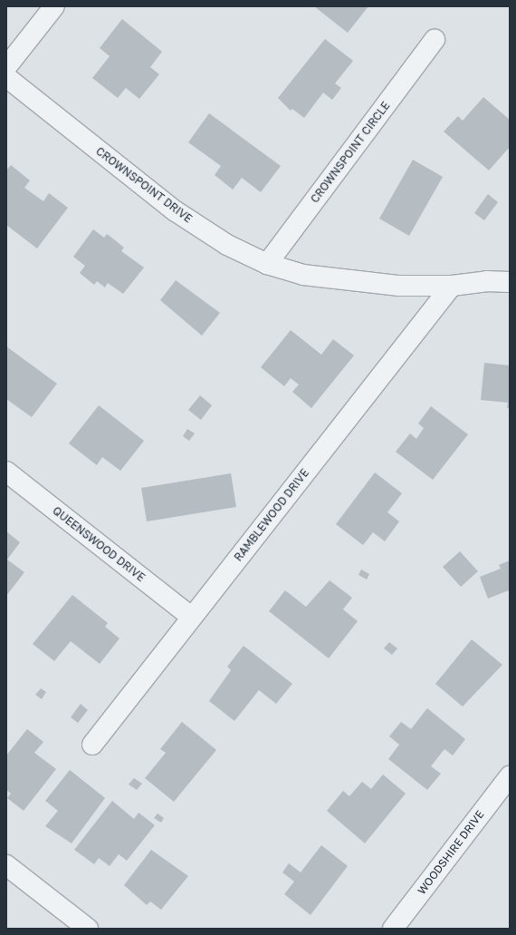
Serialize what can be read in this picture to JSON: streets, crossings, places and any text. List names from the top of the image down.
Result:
{
  "streets": {
    "street": [
      "CROWNSPOINT CIRCLE",
      "CROWNSPOINT DRIVE",
      "RAMBLEWOOD DRIVE",
      "QUEENSWOOD DRIVE",
      "WOODSHIRE DRIVE"
    ]
  },
  "crossings": [
    ["CROWNSPOINT CIRCLE", "CROWNSPOINT DRIVE"],
    ["CROWNSPOINT DRIVE", "RAMBLEWOOD DRIVE"],
    ["RAMBLEWOOD DRIVE", "QUEENSWOOD DRIVE"]
  ]
}
